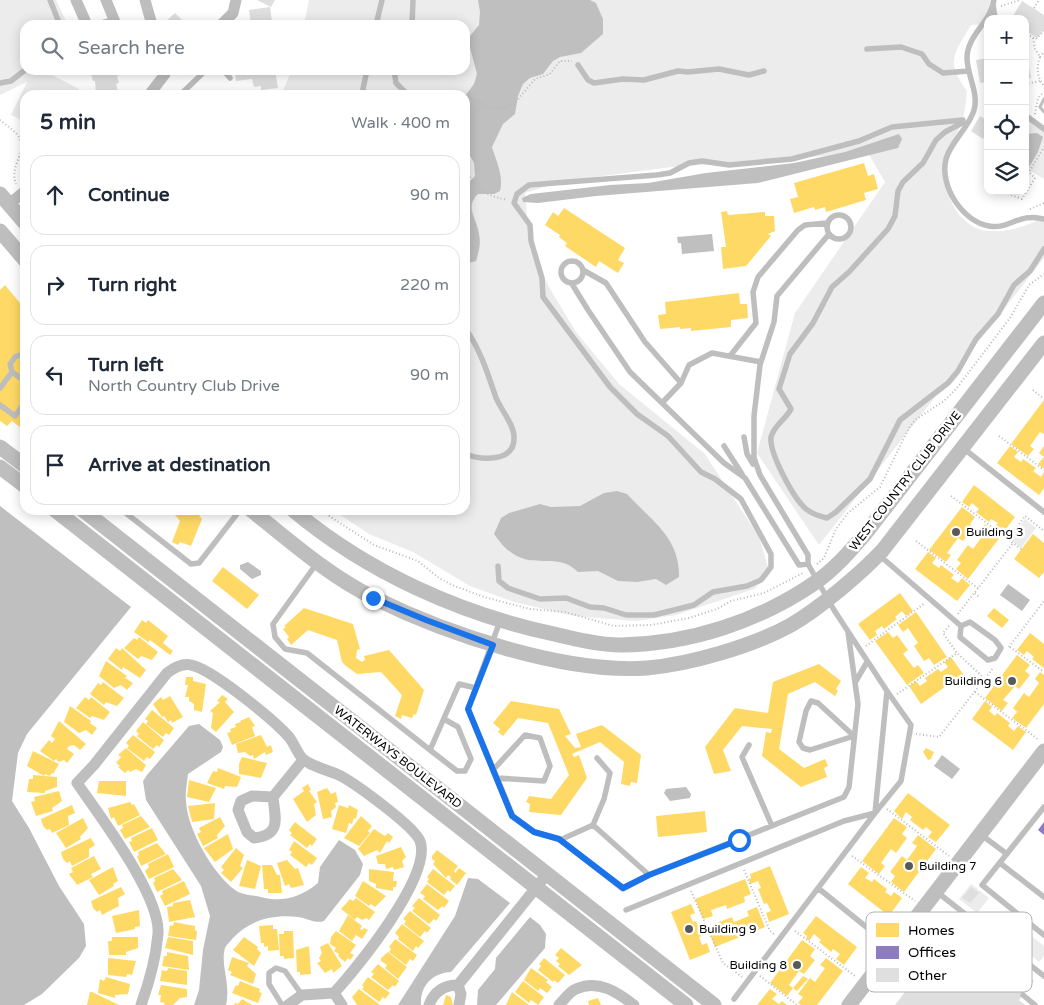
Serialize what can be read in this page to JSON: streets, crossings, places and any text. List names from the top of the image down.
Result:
{
  "streets": {
    "street": ["WEST COUNTRY CLUB DRIVE", "WATERWAYS BOULEVARD"]
  },
  "places": [
    "Building 3",
    "Building 6",
    "Building 7",
    "Building 9",
    "Building 8"
  ],
  "legend": ["Homes", "Offices", "Other"],
  "page": {
    "map_buttons": ["+", "−"],
    "search": "Search here",
    "heading": ["5 min", "Walk · 400 m"],
    "list": [
      ["Continue", "90 m"],
      ["Turn right", "220 m"],
      ["Turn left", "North Country Club Drive", "90 m"],
      "Arrive at destination"
    ]
  }
}
